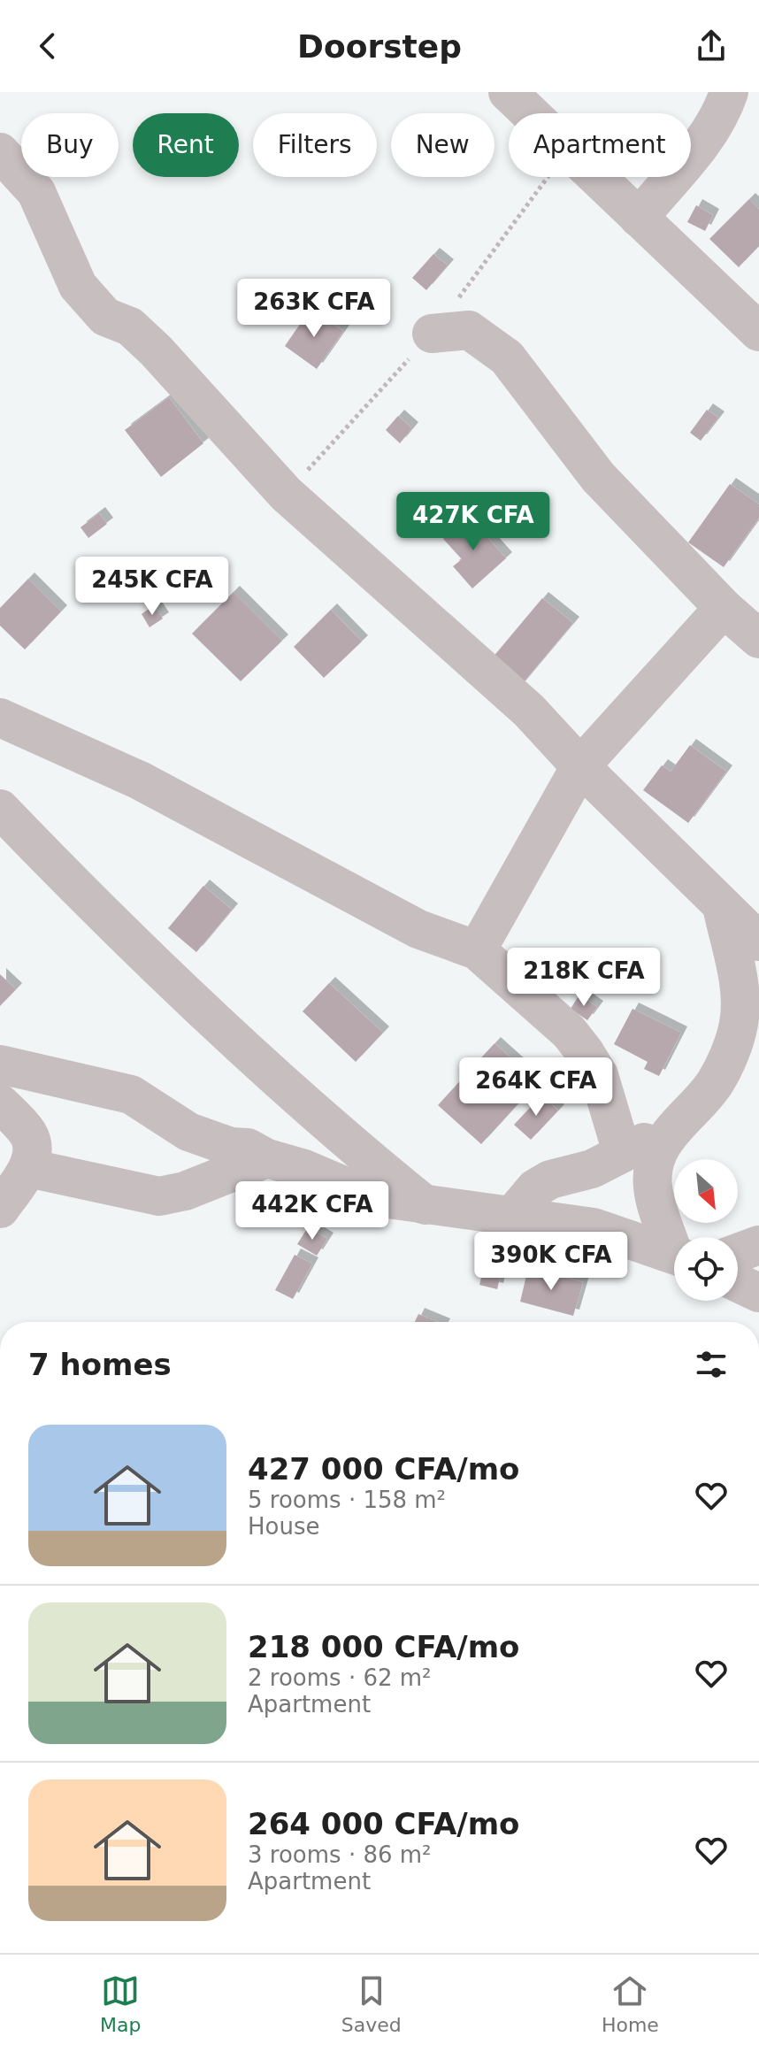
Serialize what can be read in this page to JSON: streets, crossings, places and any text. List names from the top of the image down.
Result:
{
  "north": "bottom right",
  "page": {
    "header": "Doorstep",
    "chip": [
      "Buy",
      "Rent",
      "Filters",
      "New",
      "Apartment"
    ],
    "price": [
      "263K CFA",
      "427K CFA",
      "245K CFA",
      "218K CFA",
      "264K CFA",
      "442K CFA",
      "390K CFA"
    ],
    "heading": "7 homes",
    "list": [
      {
        "name": "427 000 CFA/mo",
        "note": "5 rooms · 158 m² · House"
      },
      {
        "name": "218 000 CFA/mo",
        "note": "2 rooms · 62 m² · Apartment"
      },
      {
        "name": "264 000 CFA/mo",
        "note": "3 rooms · 86 m² · Apartment"
      }
    ],
    "tabs": ["Map", "Saved", "Home"]
  }
}
